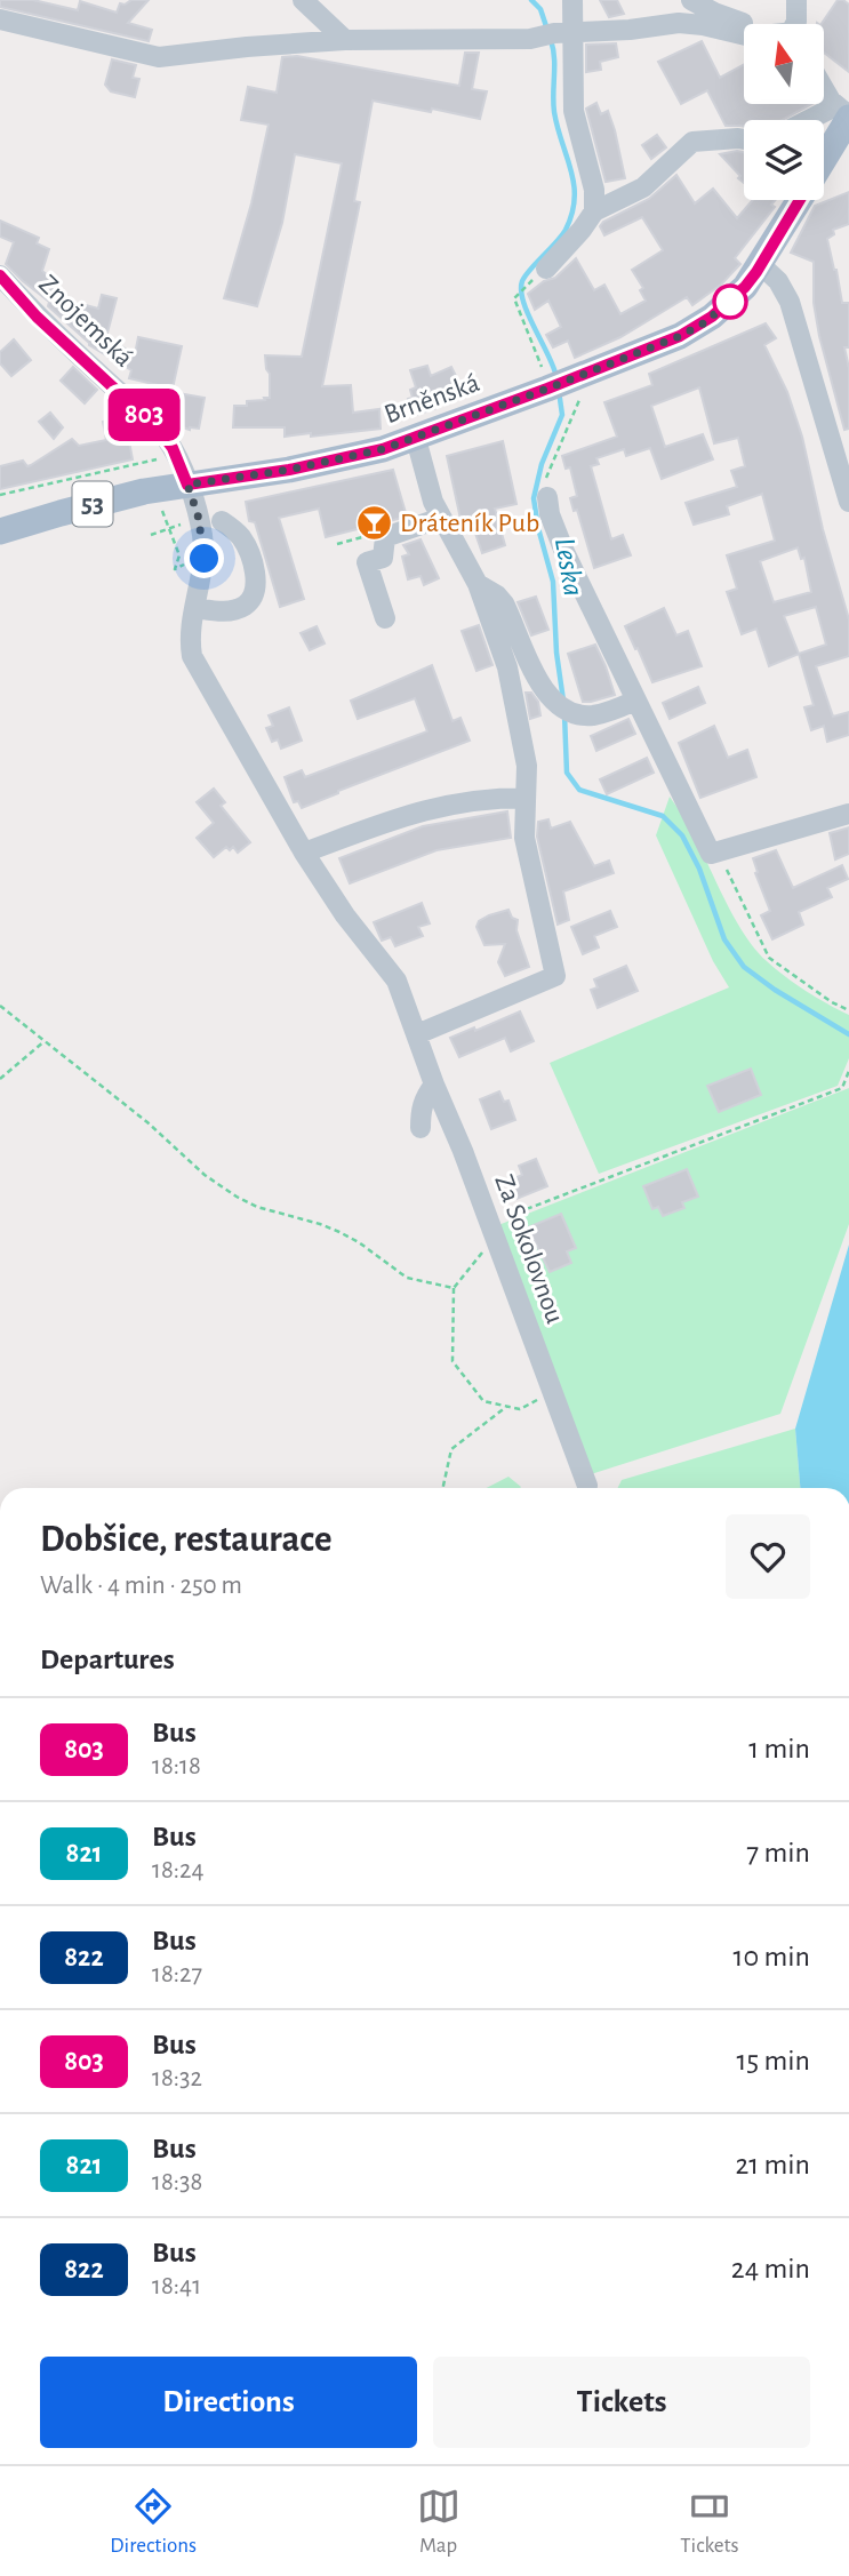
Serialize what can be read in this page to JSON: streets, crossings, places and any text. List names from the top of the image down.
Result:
{
  "streets": {
    "main road": ["Brněnská", "53"],
    "street": ["Znojemská", "Za Sokolovnou"]
  },
  "crossings": [
    ["Znojemská", "Brněnská"],
    ["Znojemská", "Za Sokolovnou"],
    ["Brněnská", "Za Sokolovnou"]
  ],
  "water": ["Leska"],
  "places": {
    "bar": ["Dráteník Pub"]
  },
  "lines": ["bus line 803"],
  "north": "top",
  "page": {
    "on_map": "803",
    "heading": [
      ["Dobšice, restaurace", "Walk · 4 min · 250 m"],
      "Departures"
    ],
    "list": [
      {
        "mark": "803",
        "name": "Bus",
        "note": "18:18",
        "value": "1 min"
      },
      {
        "mark": "821",
        "name": "Bus",
        "note": "18:24",
        "value": "7 min"
      },
      {
        "mark": "822",
        "name": "Bus",
        "note": "18:27",
        "value": "10 min"
      },
      {
        "mark": "803",
        "name": "Bus",
        "note": "18:32",
        "value": "15 min"
      },
      {
        "mark": "821",
        "name": "Bus",
        "note": "18:38",
        "value": "21 min"
      },
      {
        "mark": "822",
        "name": "Bus",
        "note": "18:41",
        "value": "24 min"
      }
    ],
    "buttons": ["Directions", "Tickets"],
    "tabs": ["Directions", "Map", "Tickets"]
  }
}
